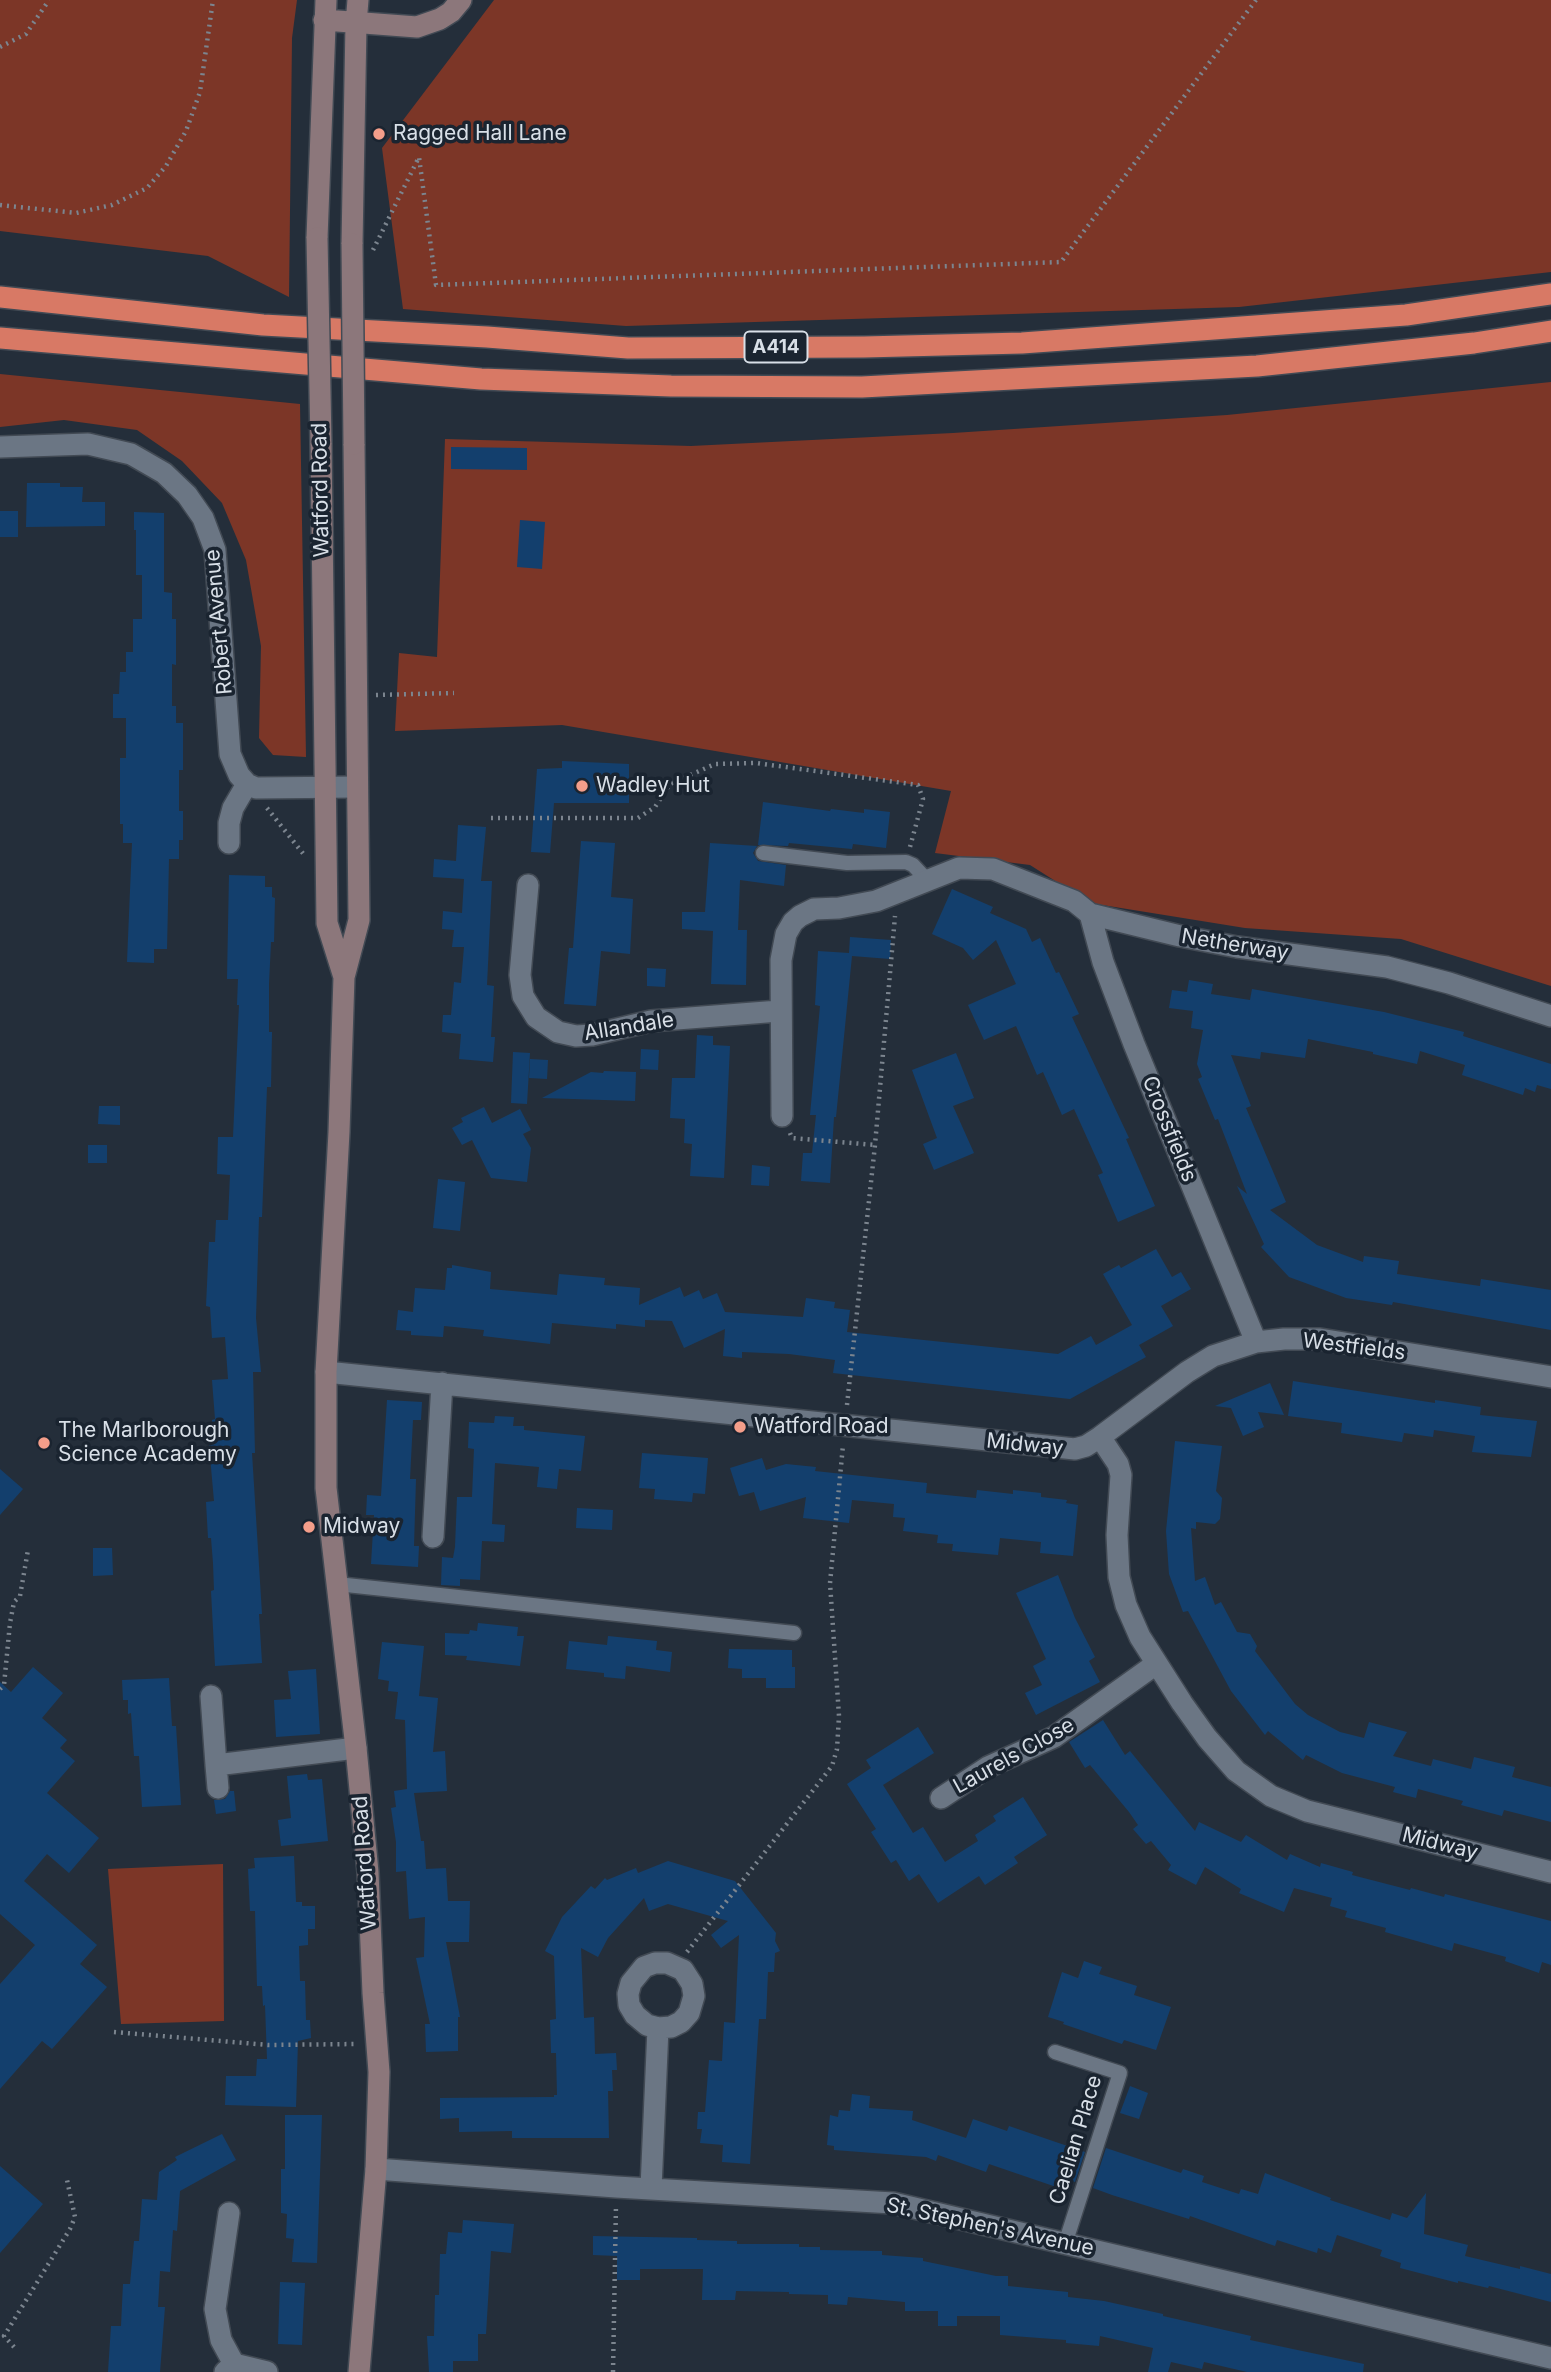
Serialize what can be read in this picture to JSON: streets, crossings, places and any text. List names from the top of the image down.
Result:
{
  "streets": {
    "highway": ["A414"],
    "main road": ["Watford Road"],
    "street": [
      "Robert Avenue",
      "Netherway",
      "Allandale",
      "Crossfields",
      "Westfields",
      "Midway",
      "Laurels Close",
      "St. Stephen's Avenue"
    ],
    "lane": ["Caelian Place"]
  },
  "crossings": [
    ["Watford Road", "Midway"],
    ["Watford Road", "St. Stephen's Avenue"],
    ["Netherway", "Crossfields"],
    ["Crossfields", "Westfields"],
    ["Westfields", "Midway"],
    ["Midway", "Laurels Close"],
    ["Caelian Place", "St. Stephen's Avenue"]
  ],
  "places": [
    "Ragged Hall Lane",
    "Wadley Hut",
    "Watford Road",
    "The Marlborough Science Academy",
    "Midway"
  ]
}
